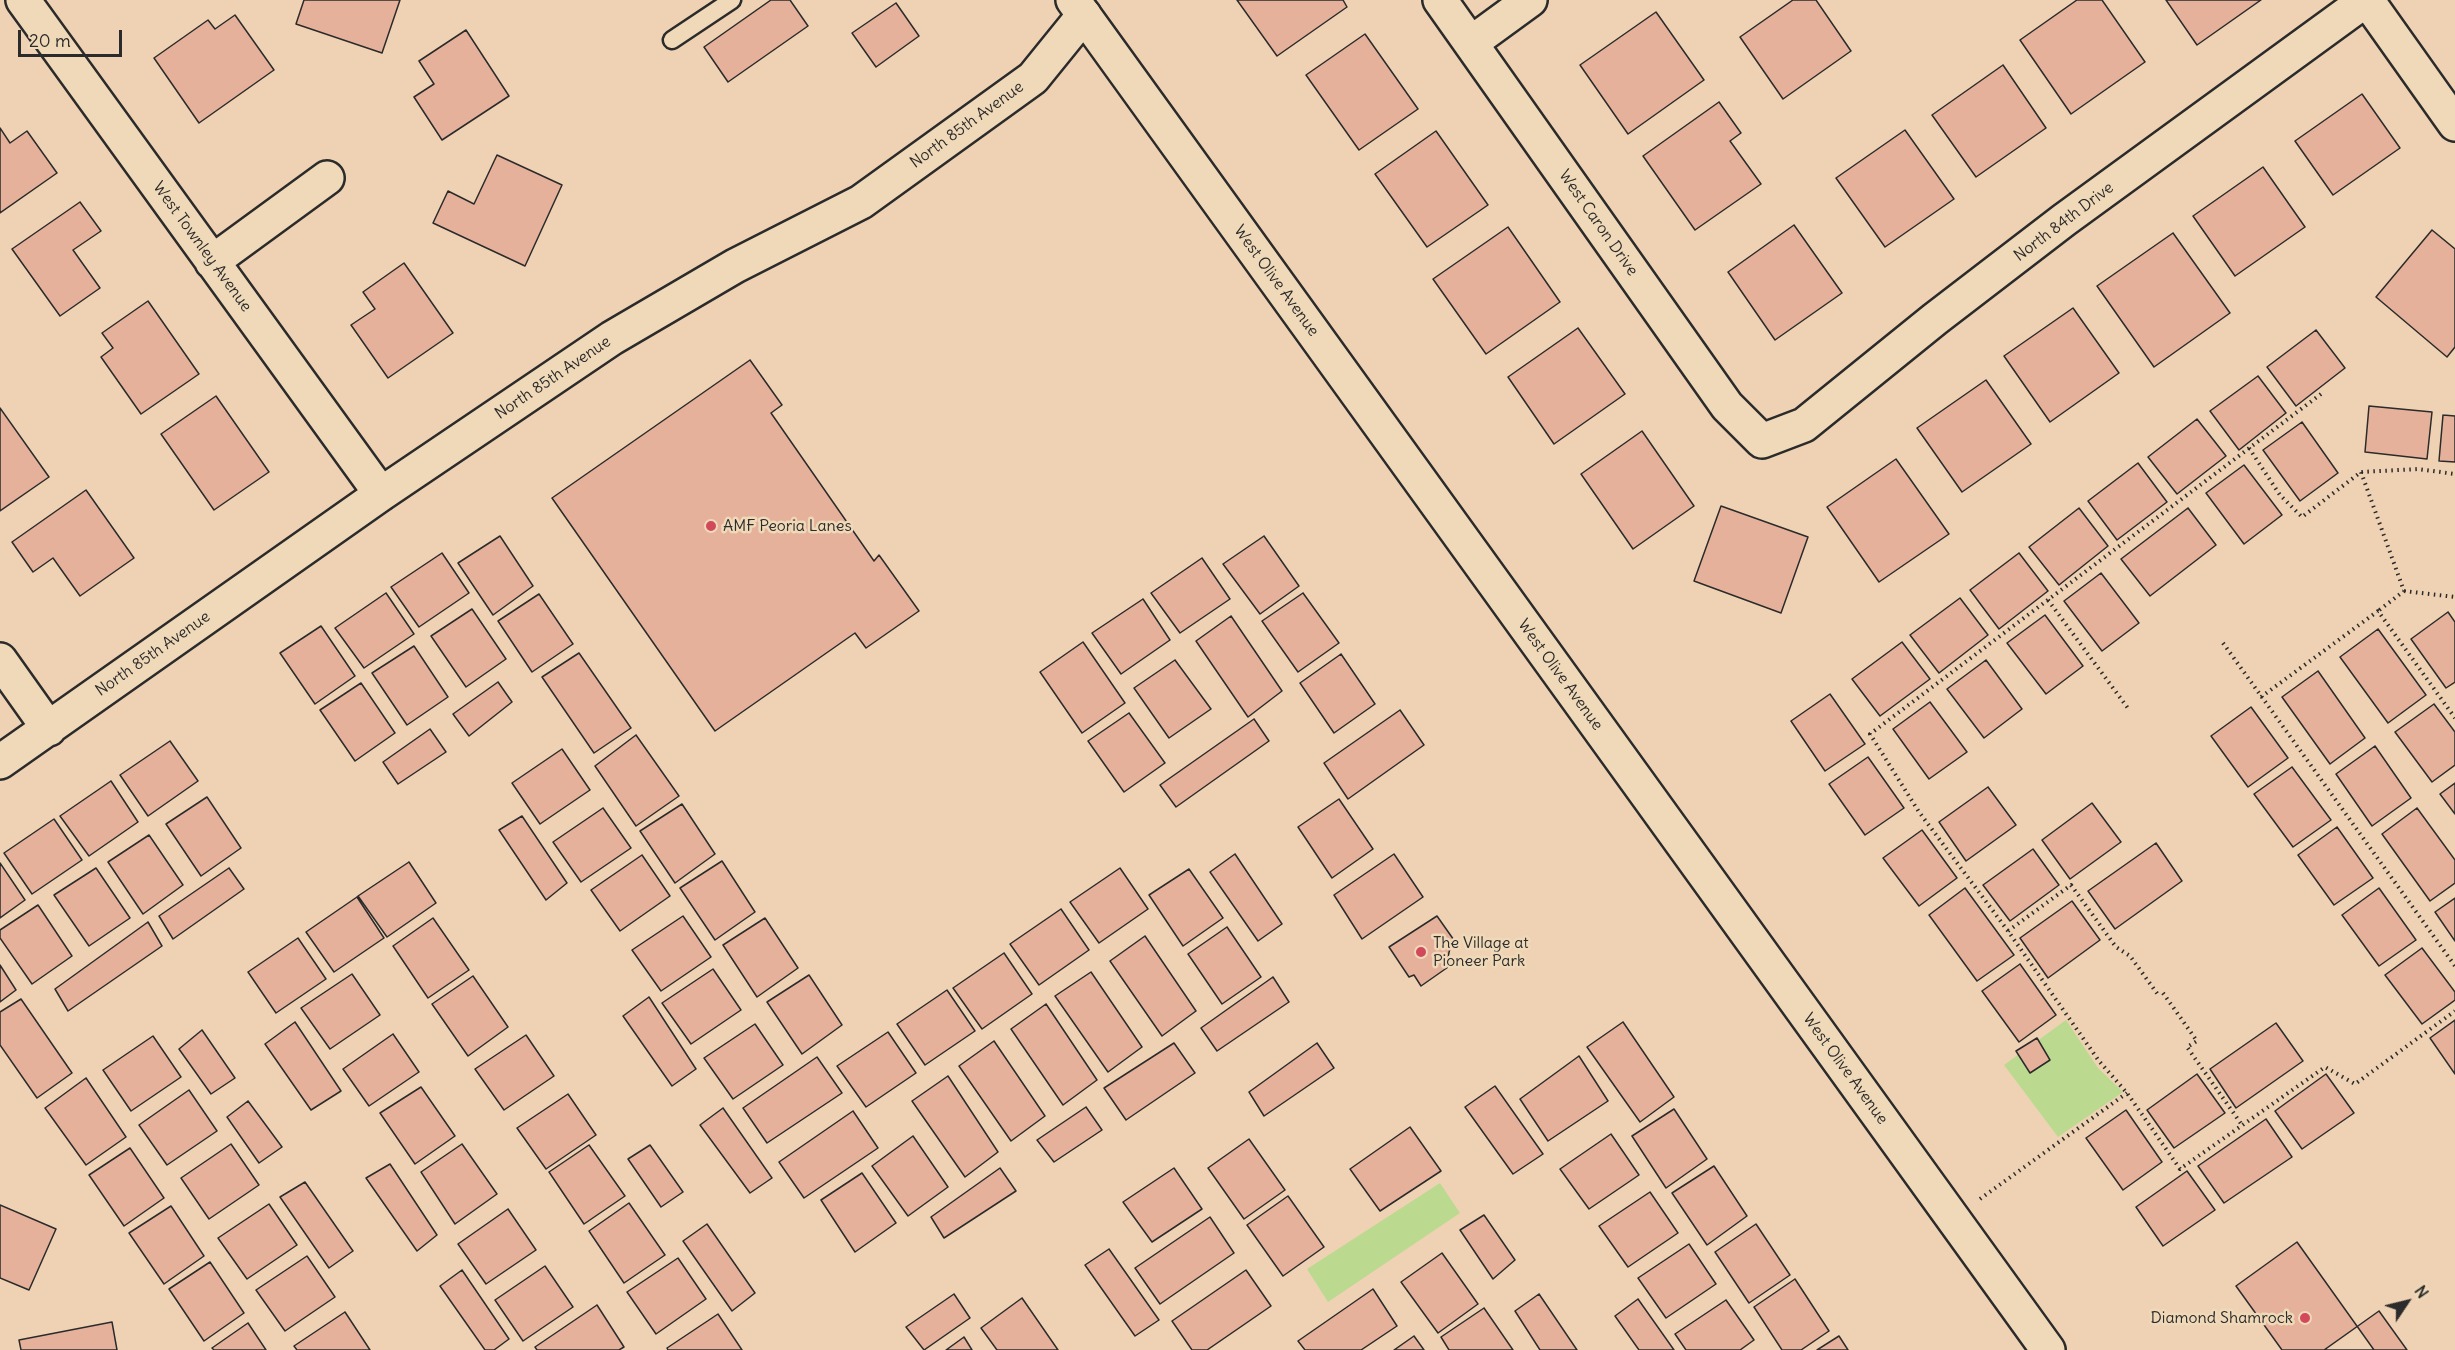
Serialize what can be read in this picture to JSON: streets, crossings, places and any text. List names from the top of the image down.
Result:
{
  "streets": {
    "street": [
      "North 85th Avenue",
      "North 84th Drive",
      "West Caron Drive",
      "West Townley Avenue",
      "West Olive Avenue"
    ]
  },
  "crossings": [
    ["North 85th Avenue", "West Townley Avenue"],
    ["North 85th Avenue", "West Olive Avenue"],
    ["North 84th Drive", "West Caron Drive"]
  ],
  "places": ["AMF Peoria Lanes", "The Village at Pioneer Park", "Diamond Shamrock"],
  "scale_bar": "20 m",
  "north": "top right"
}
